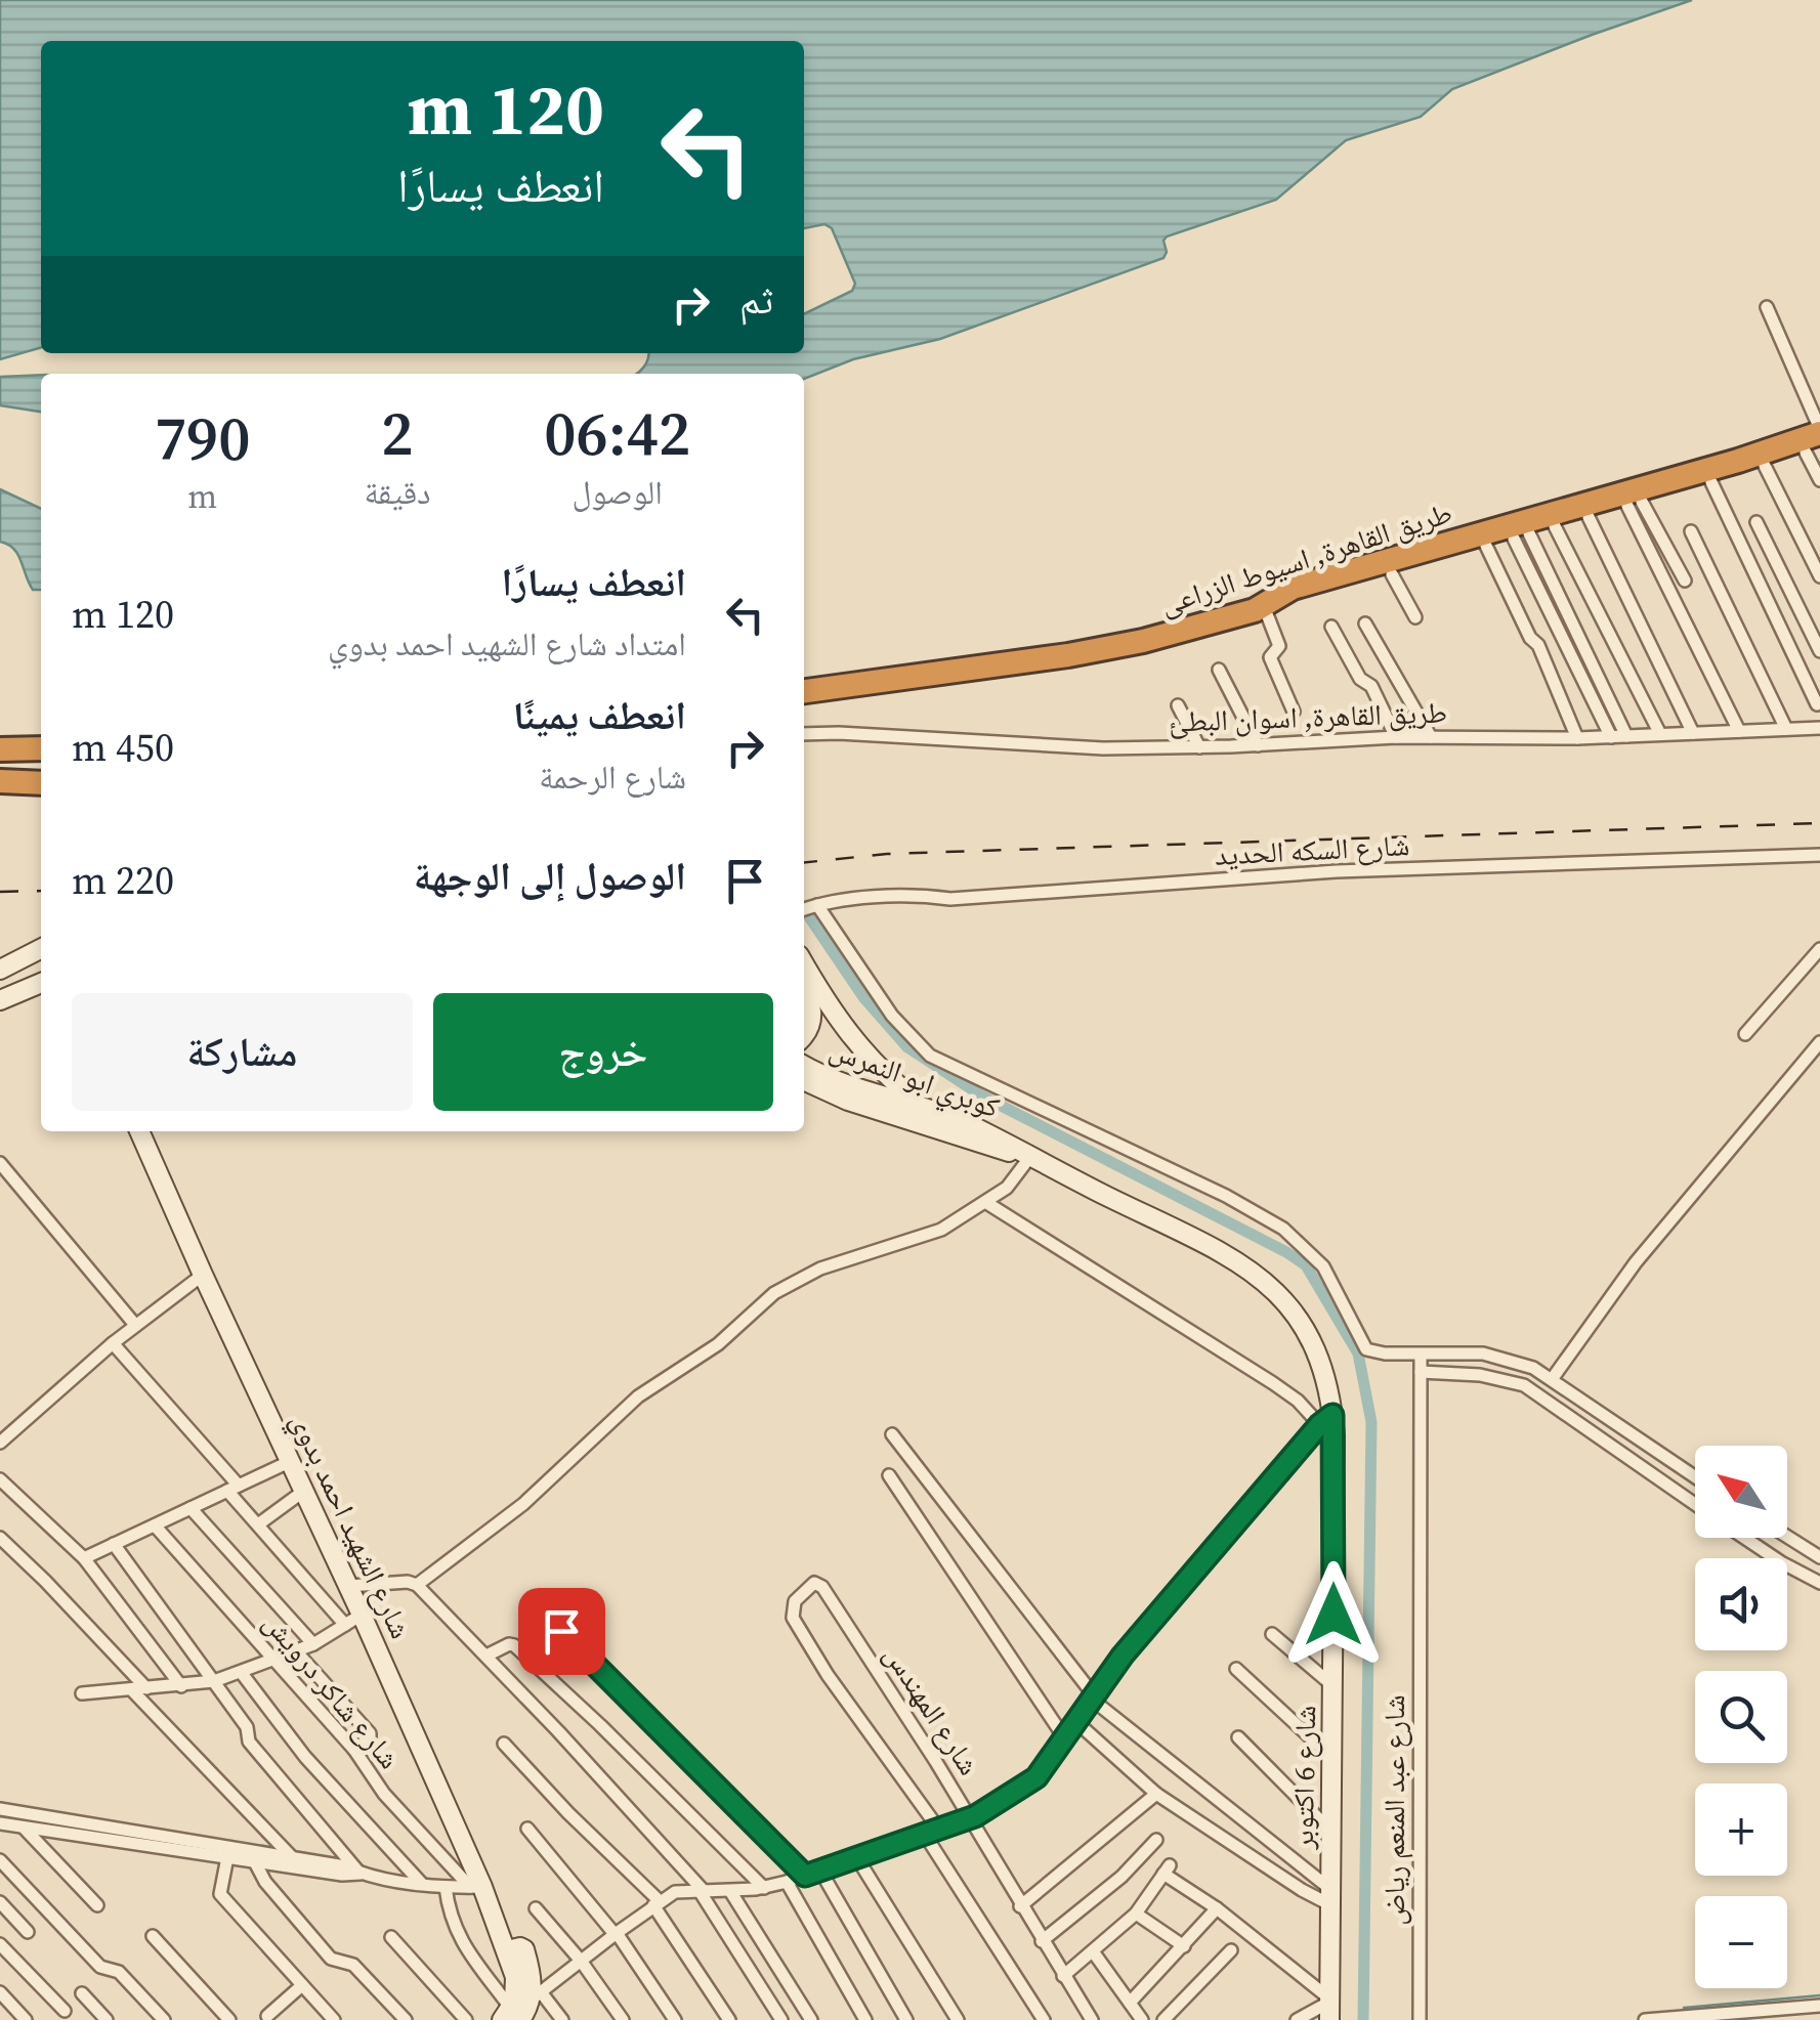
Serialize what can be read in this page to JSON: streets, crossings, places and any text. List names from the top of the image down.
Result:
{
  "streets": {
    "highway": ["طريق القاهرة, اسيوط الزراعى"],
    "main road": ["كوبري ابو النمرس", "شارع الشهيد احمد بدوي", "شارع 6 اكتوبر"],
    "street": [
      "طريق القاهرة, اسوان البطئ",
      "شارع السكه الحديد",
      "شارع شاكر درويش",
      "شارع المهندس",
      "شارع عبد المنعم رياض"
    ]
  },
  "crossings": [
    ["كوبري ابو النمرس", "شارع 6 اكتوبر"],
    ["شارع الشهيد احمد بدوي", "شارع شاكر درويش"]
  ],
  "north": "top left",
  "page": {
    "turn": ["120 m", "انعطف يسارًا"],
    "then": "ثم",
    "eta": [
      "06:42",
      "الوصول",
      "2",
      "دقيقة",
      "790",
      "m"
    ],
    "list": [
      {
        "name": "انعطف يسارًا",
        "note": "امتداد شارع الشهيد احمد بدوي",
        "value": "120 m"
      },
      {
        "name": "انعطف يمينًا",
        "note": "شارع الرحمة",
        "value": "450 m"
      },
      {
        "name": "الوصول إلى الوجهة",
        "value": "220 m"
      }
    ],
    "buttons": ["خروج", "مشاركة"],
    "map_buttons": ["+", "−"]
  }
}
